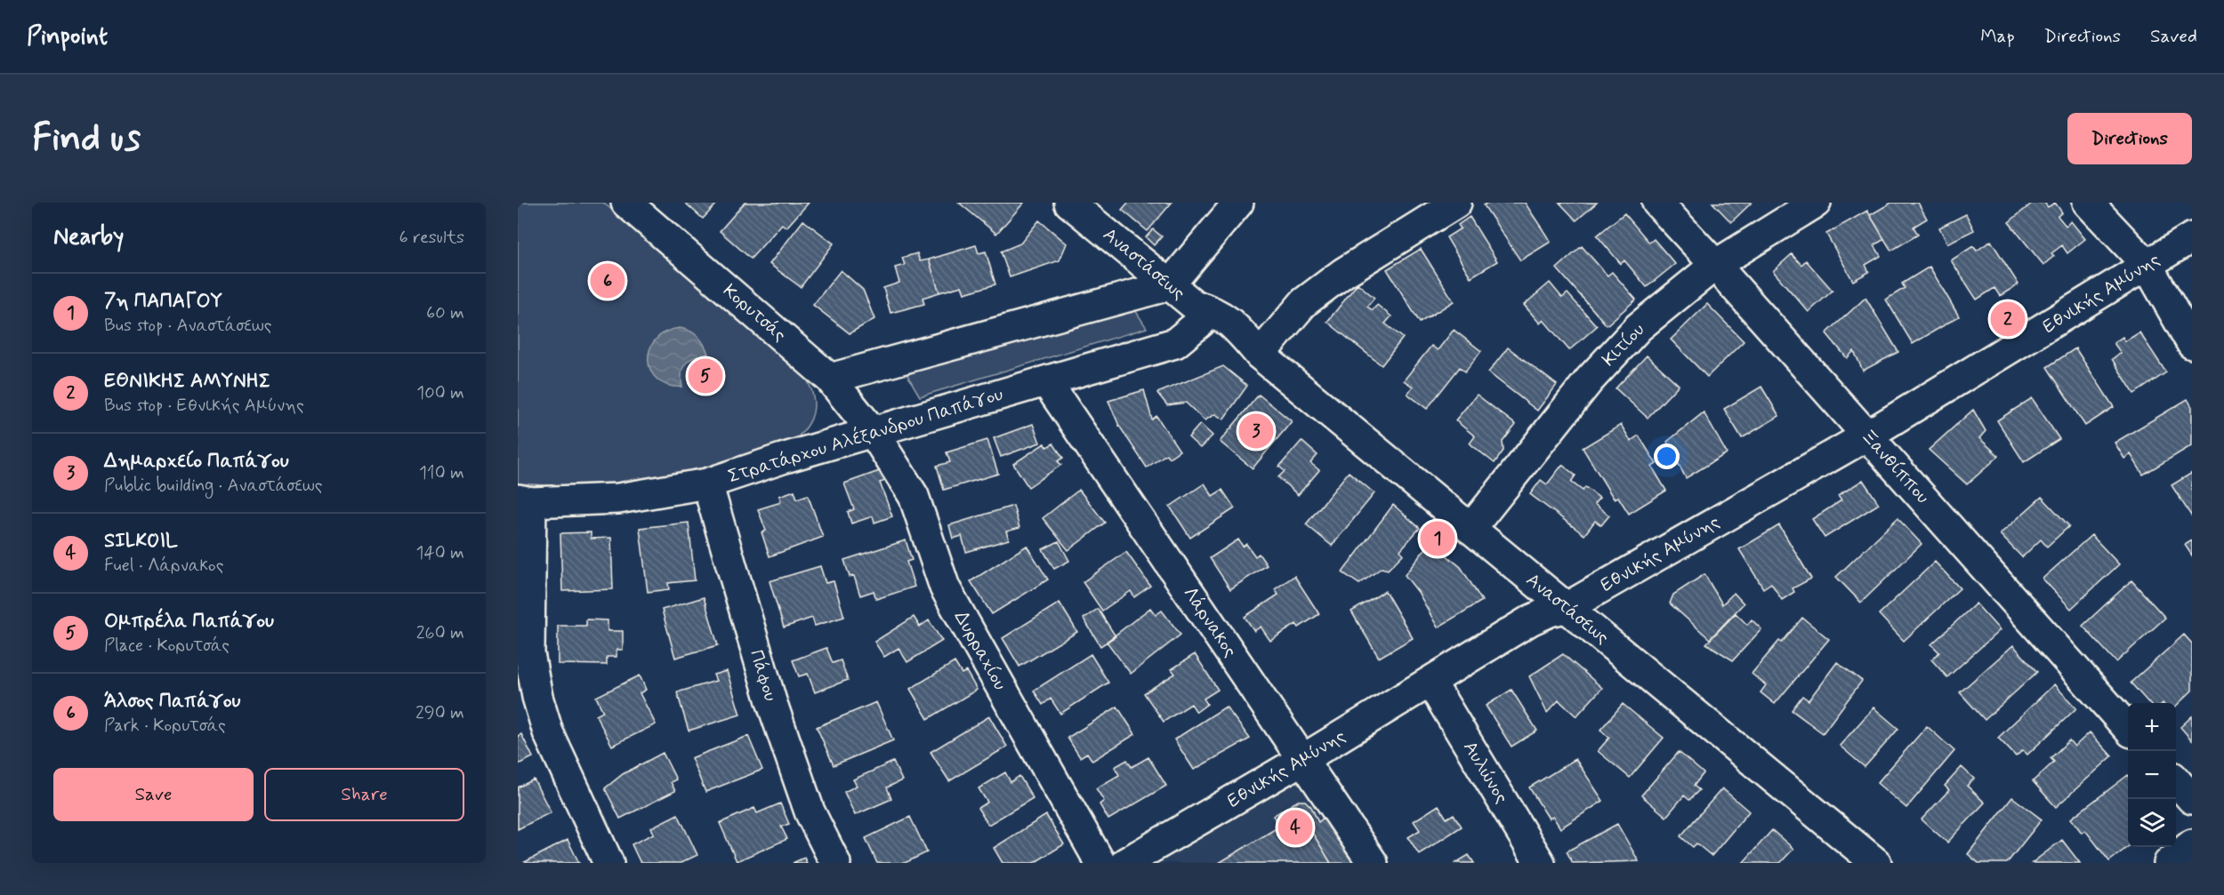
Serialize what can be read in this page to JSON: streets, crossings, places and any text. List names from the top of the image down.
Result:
{
  "streets": {
    "street": [
      "Αναστάσεως",
      "Εθνικής Αμύνης",
      "Κορυτσάς",
      "Κιτίου",
      "Στρατάρχου Αλέξανδρου Παπάγου",
      "Ξανθίππου",
      "Λάρνακος",
      "Δυρραχίου",
      "Πάφου",
      "Αυλώνος"
    ]
  },
  "crossings": [
    ["Αναστάσεως", "Εθνικής Αμύνης"],
    ["Αναστάσεως", "Κιτίου"],
    ["Αναστάσεως", "Στρατάρχου Αλέξανδρου Παπάγου"],
    ["Εθνικής Αμύνης", "Ξανθίππου"],
    ["Εθνικής Αμύνης", "Λάρνακος"],
    ["Εθνικής Αμύνης", "Αυλώνος"],
    ["Κορυτσάς", "Στρατάρχου Αλέξανδρου Παπάγου"],
    ["Κορυτσάς", "Δυρραχίου"],
    ["Κιτίου", "Ξανθίππου"],
    ["Στρατάρχου Αλέξανδρου Παπάγου", "Λάρνακος"],
    ["Στρατάρχου Αλέξανδρου Παπάγου", "Δυρραχίου"],
    ["Στρατάρχου Αλέξανδρου Παπάγου", "Πάφου"]
  ],
  "page": {
    "header": "Pinpoint",
    "nav": ["Map", "Directions", "Saved"],
    "buttons": [
      "Directions",
      ["Save", "Share"]
    ],
    "title": "Find us",
    "heading": ["Nearby", "6 results"],
    "pins": [
      "6",
      "2",
      "5",
      "3",
      "1",
      "4"
    ],
    "list": [
      {
        "mark": "1",
        "name": "7η ΠΑΠΑΓΟΥ",
        "note": "Bus stop · Αναστάσεως",
        "value": "60 m"
      },
      {
        "mark": "2",
        "name": "ΕΘΝΙΚΗΣ ΑΜΥΝΗΣ",
        "note": "Bus stop · Εθνικής Αμύνης",
        "value": "100 m"
      },
      {
        "mark": "3",
        "name": "Δημαρχείο Παπάγου",
        "note": "Public building · Αναστάσεως",
        "value": "110 m"
      },
      {
        "mark": "4",
        "name": "SILKOIL",
        "note": "Fuel · Λάρνακος",
        "value": "140 m"
      },
      {
        "mark": "5",
        "name": "Ομπρέλα Παπάγου",
        "note": "Place · Κορυτσάς",
        "value": "260 m"
      },
      {
        "mark": "6",
        "name": "Άλσος Παπάγου",
        "note": "Park · Κορυτσάς",
        "value": "290 m"
      }
    ],
    "map_buttons": ["+", "−"]
  }
}
